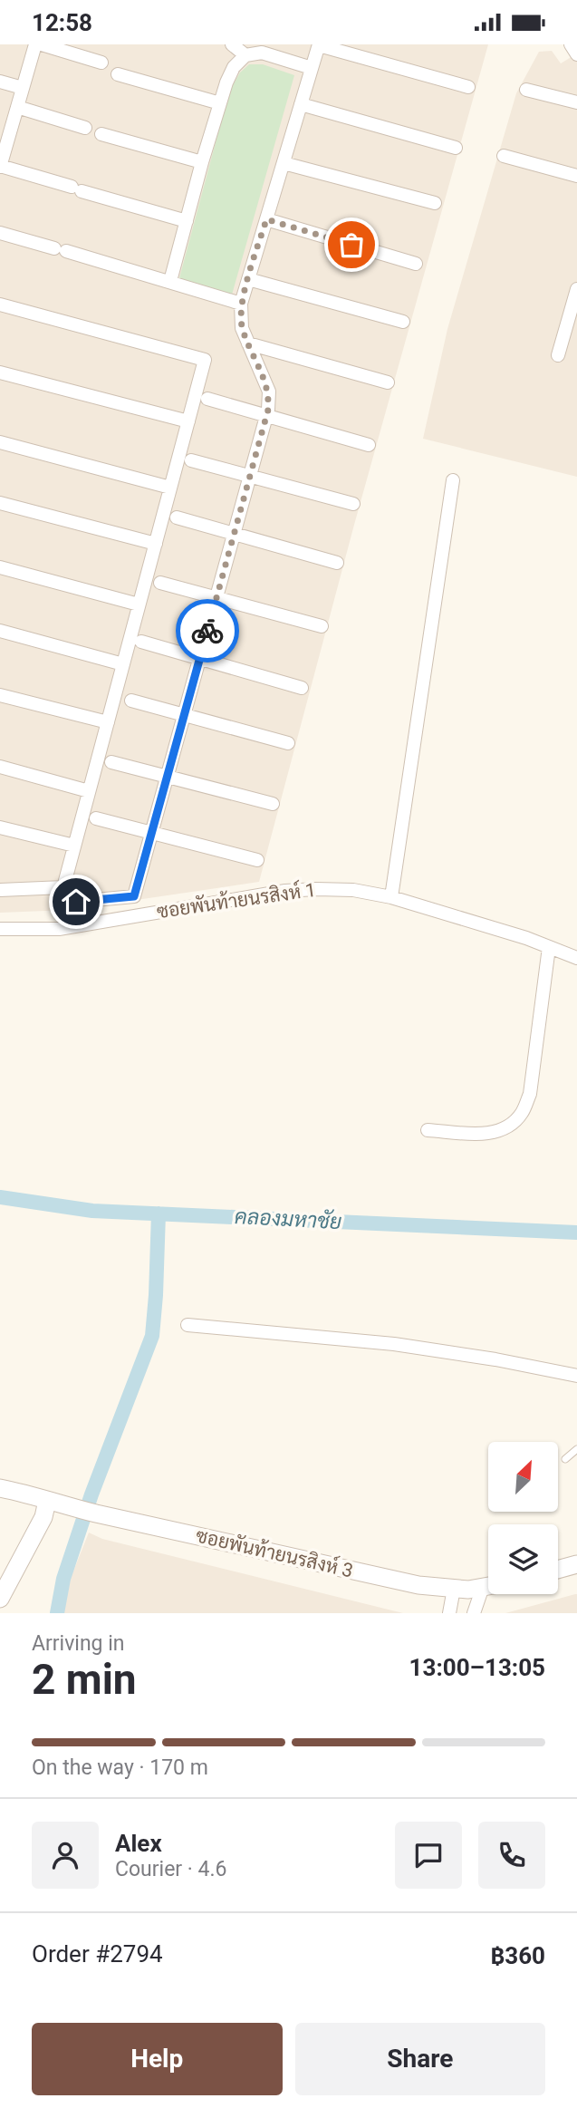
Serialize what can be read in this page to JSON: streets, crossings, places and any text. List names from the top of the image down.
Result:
{
  "streets": {
    "street": ["ซอยพันท้ายนรสิงห์ 1", "ซอยพันท้ายนรสิงห์ 3"]
  },
  "water": ["คลองมหาชัย"],
  "north": "top right",
  "page": {
    "status": "12:58",
    "heading": ["2 min", "Arriving in", "13:00–13:05"],
    "panel": [
      "Alex",
      "Courier · 4.6",
      "Order #2794",
      "฿360"
    ],
    "bar": "On the way · 170 m",
    "buttons": ["Help", "Share"]
  }
}
